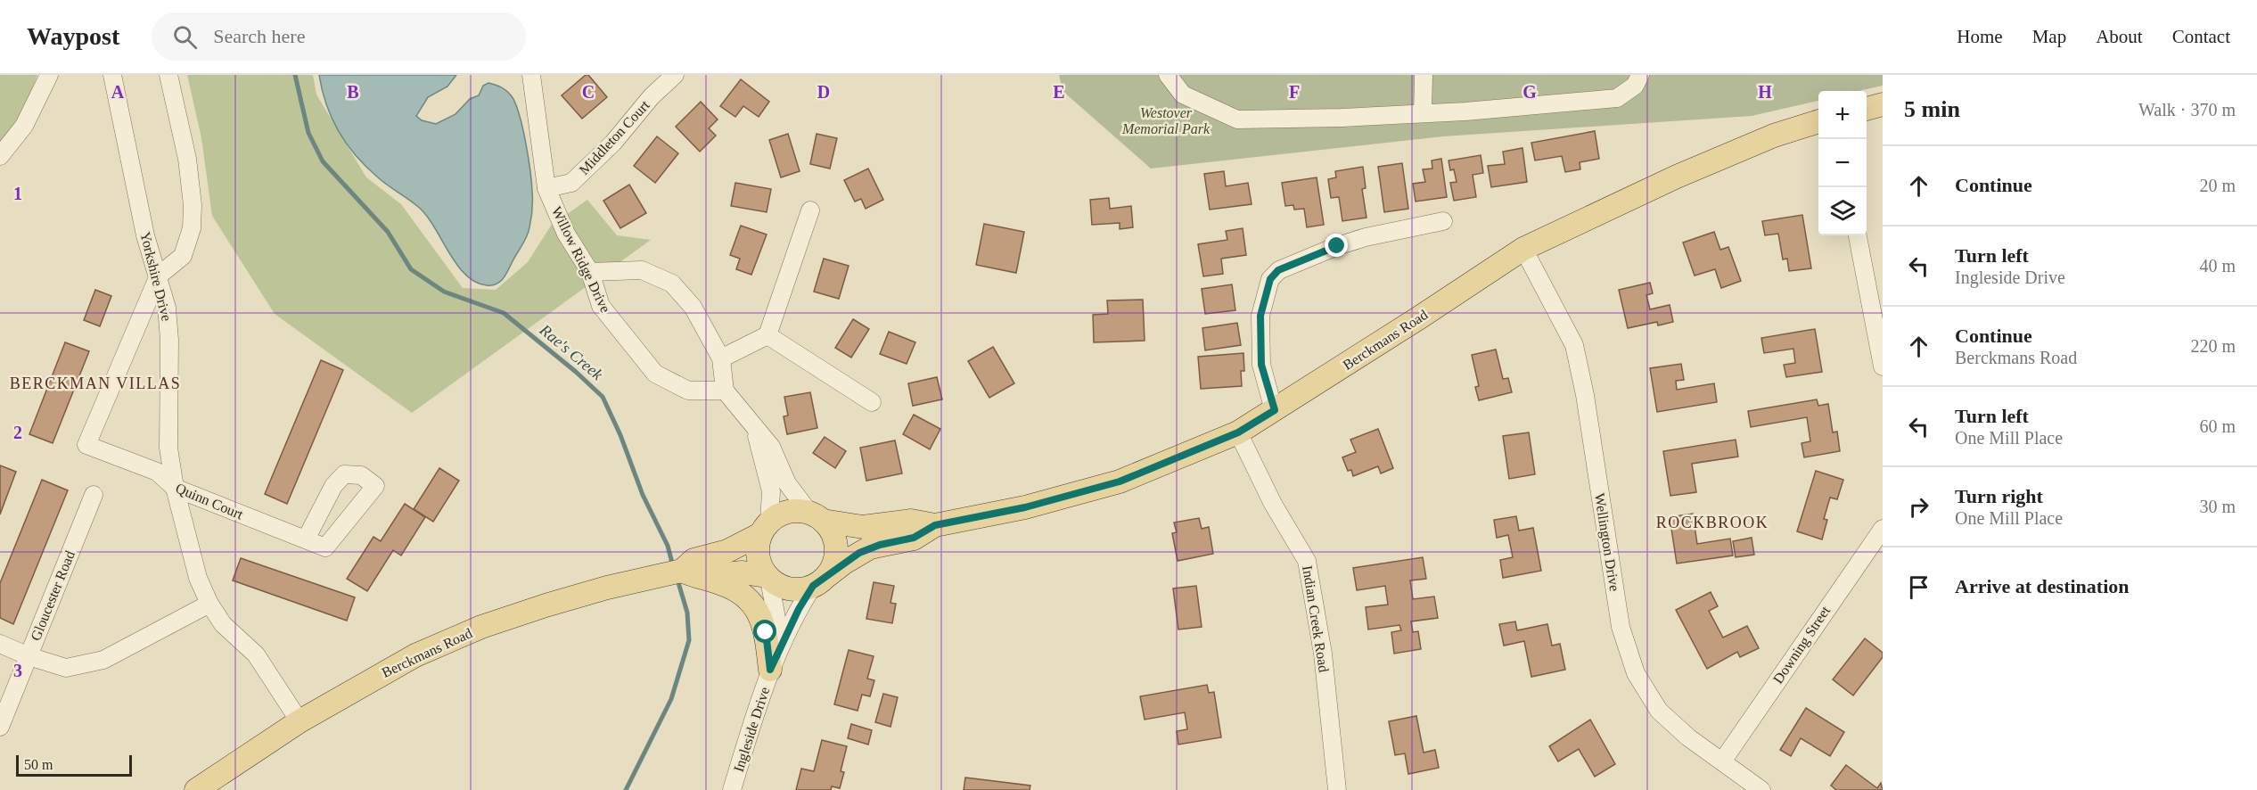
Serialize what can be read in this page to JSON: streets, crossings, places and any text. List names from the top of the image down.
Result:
{
  "streets": {
    "main road": ["Berckmans Road"],
    "street": [
      "Middleton Court",
      "Willow Ridge Drive",
      "Yorkshire Drive",
      "Quinn Court",
      "Wellington Drive",
      "Gloucester Road",
      "Indian Creek Road",
      "Downing Street",
      "Ingleside Drive"
    ]
  },
  "crossings": [
    ["Middleton Court", "Willow Ridge Drive"],
    ["Yorkshire Drive", "Berckmans Road"],
    ["Yorkshire Drive", "Quinn Court"],
    ["Berckmans Road", "Wellington Drive"],
    ["Berckmans Road", "Indian Creek Road"],
    ["Berckmans Road", "Ingleside Drive"],
    ["Wellington Drive", "Downing Street"]
  ],
  "districts": ["BERCKMAN VILLAS", "ROCKBROOK"],
  "water": ["Rae's Creek"],
  "parks": ["Westover Memorial Park"],
  "scale_bar": "50 m",
  "page": {
    "header": "Waypost",
    "search": "Search here",
    "nav": [
      "Home",
      "Map",
      "About",
      "Contact"
    ],
    "heading": ["5 min", "Walk · 370 m"],
    "map_buttons": ["+", "−"],
    "list": [
      ["Continue", "20 m"],
      ["Turn left", "Ingleside Drive", "40 m"],
      ["Continue", "Berckmans Road", "220 m"],
      ["Turn left", "One Mill Place", "60 m"],
      ["Turn right", "One Mill Place", "30 m"],
      "Arrive at destination"
    ],
    "scale": "50 m"
  },
  "grid": {
    "columns": [
      "A",
      "B",
      "C",
      "D",
      "E",
      "F",
      "G",
      "H"
    ],
    "rows": ["1", "2", "3"]
  }
}
